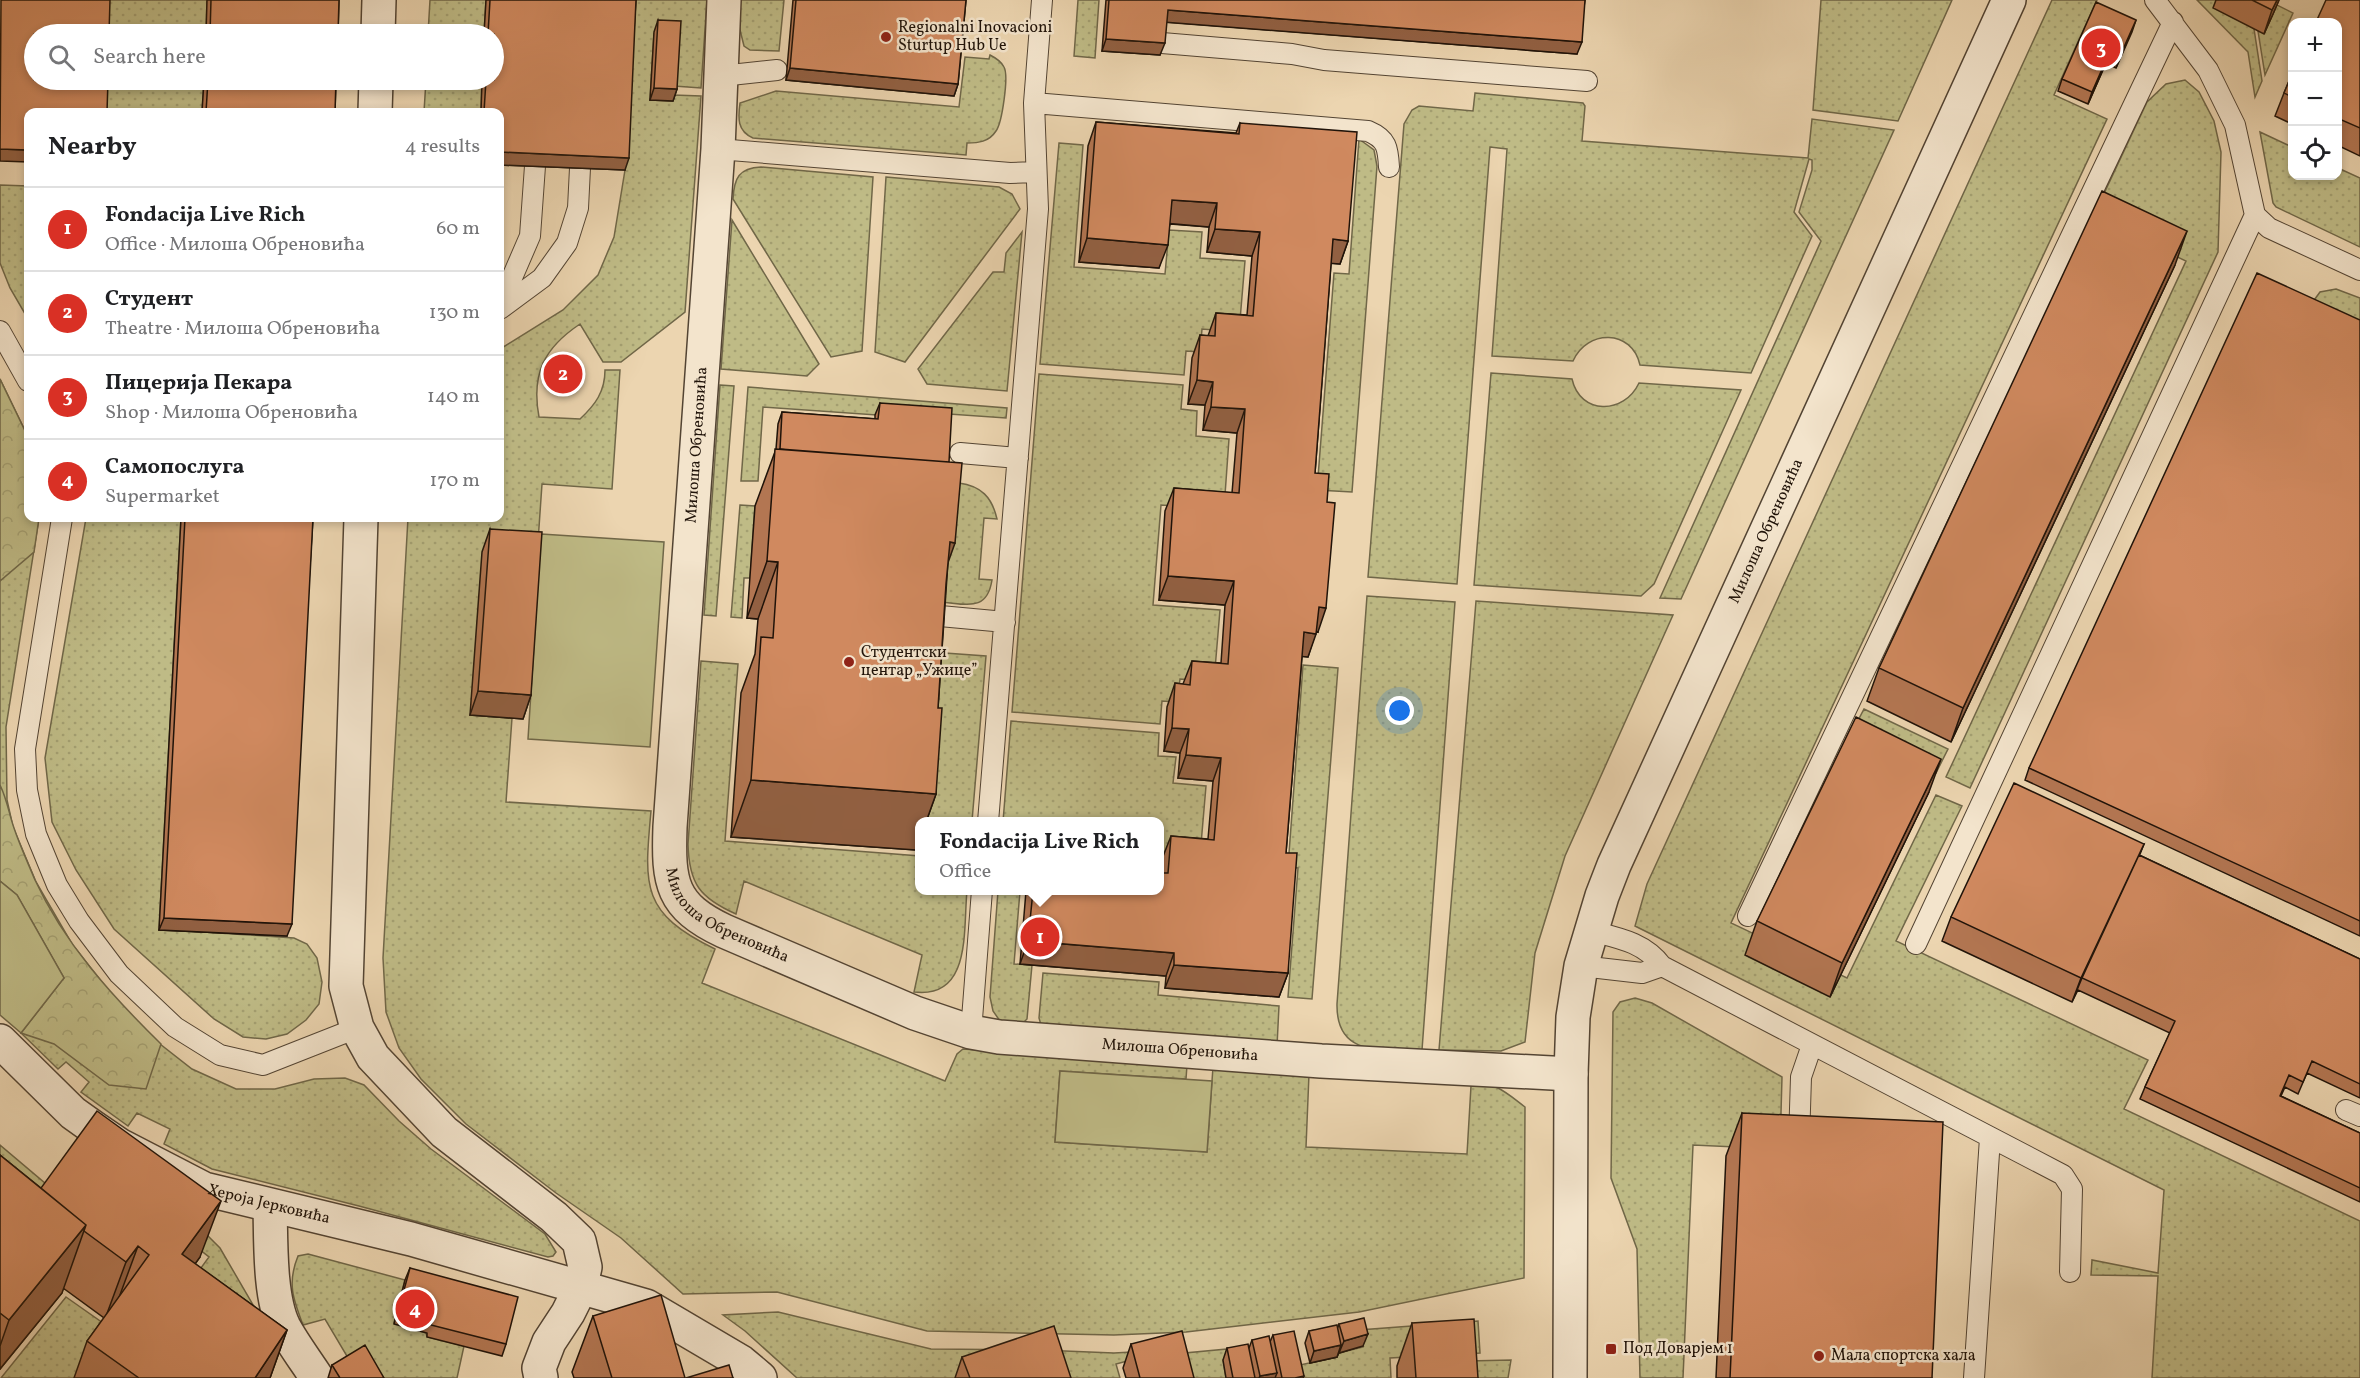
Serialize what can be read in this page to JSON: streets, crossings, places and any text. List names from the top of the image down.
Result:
{
  "streets": {
    "street": ["Милоша Обреновића", "Хероја Јерковића"]
  },
  "places": {
    "other": ["Regionalni Inovacioni Sturtup Hub Ue", "Студентски центар „Ужице”", "Мала спортска хала"],
    "transit": ["Под Доварјем 1"]
  },
  "page": {
    "map_buttons": ["+", "−"],
    "search": "Search here",
    "pins": [
      "3",
      "2",
      "1",
      "4"
    ],
    "heading": ["Nearby", "4 results"],
    "list": [
      {
        "mark": "1",
        "name": "Fondacija Live Rich",
        "note": "Office · Милоша Обреновића",
        "value": "60 m"
      },
      {
        "mark": "2",
        "name": "Студент",
        "note": "Theatre · Милоша Обреновића",
        "value": "130 m"
      },
      {
        "mark": "3",
        "name": "Пицерија Пекара",
        "note": "Shop · Милоша Обреновића",
        "value": "140 m"
      },
      {
        "mark": "4",
        "name": "Самопослуга",
        "note": "Supermarket",
        "value": "170 m"
      }
    ],
    "popup": ["Fondacija Live Rich", "Office"]
  }
}
